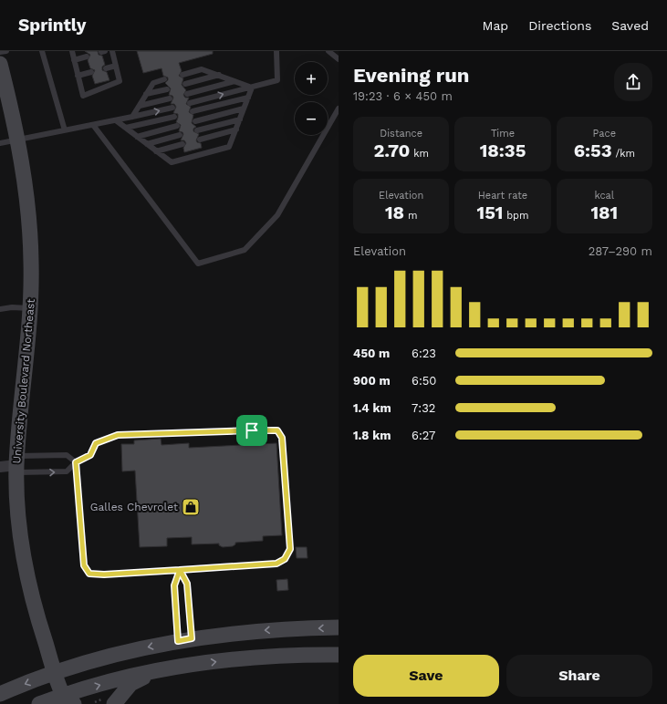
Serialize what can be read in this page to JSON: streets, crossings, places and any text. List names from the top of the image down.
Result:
{
  "streets": {
    "main road": ["University Boulevard Northeast"]
  },
  "places": {
    "shop": ["Galles Chevrolet"]
  },
  "page": {
    "header": "Sprintly",
    "nav": ["Map", "Directions", "Saved"],
    "heading": ["Evening run", "19:23 · 6 × 450 m"],
    "map_buttons": ["+", "−"],
    "stats": [
      ["Distance", "2.70 km"],
      ["Time", "18:35"],
      ["Pace", "6:53 /km"],
      ["Elevation", "18 m"],
      ["Heart rate", "151 bpm"],
      ["kcal", "181"]
    ],
    "chart": ["Elevation", "287–290 m"],
    "list": [
      {
        "name": "450 m",
        "note": "6:23"
      },
      {
        "name": "900 m",
        "note": "6:50"
      },
      {
        "name": "1.4 km",
        "note": "7:32"
      },
      {
        "name": "1.8 km",
        "note": "6:27"
      }
    ],
    "buttons": ["Save", "Share"]
  }
}
